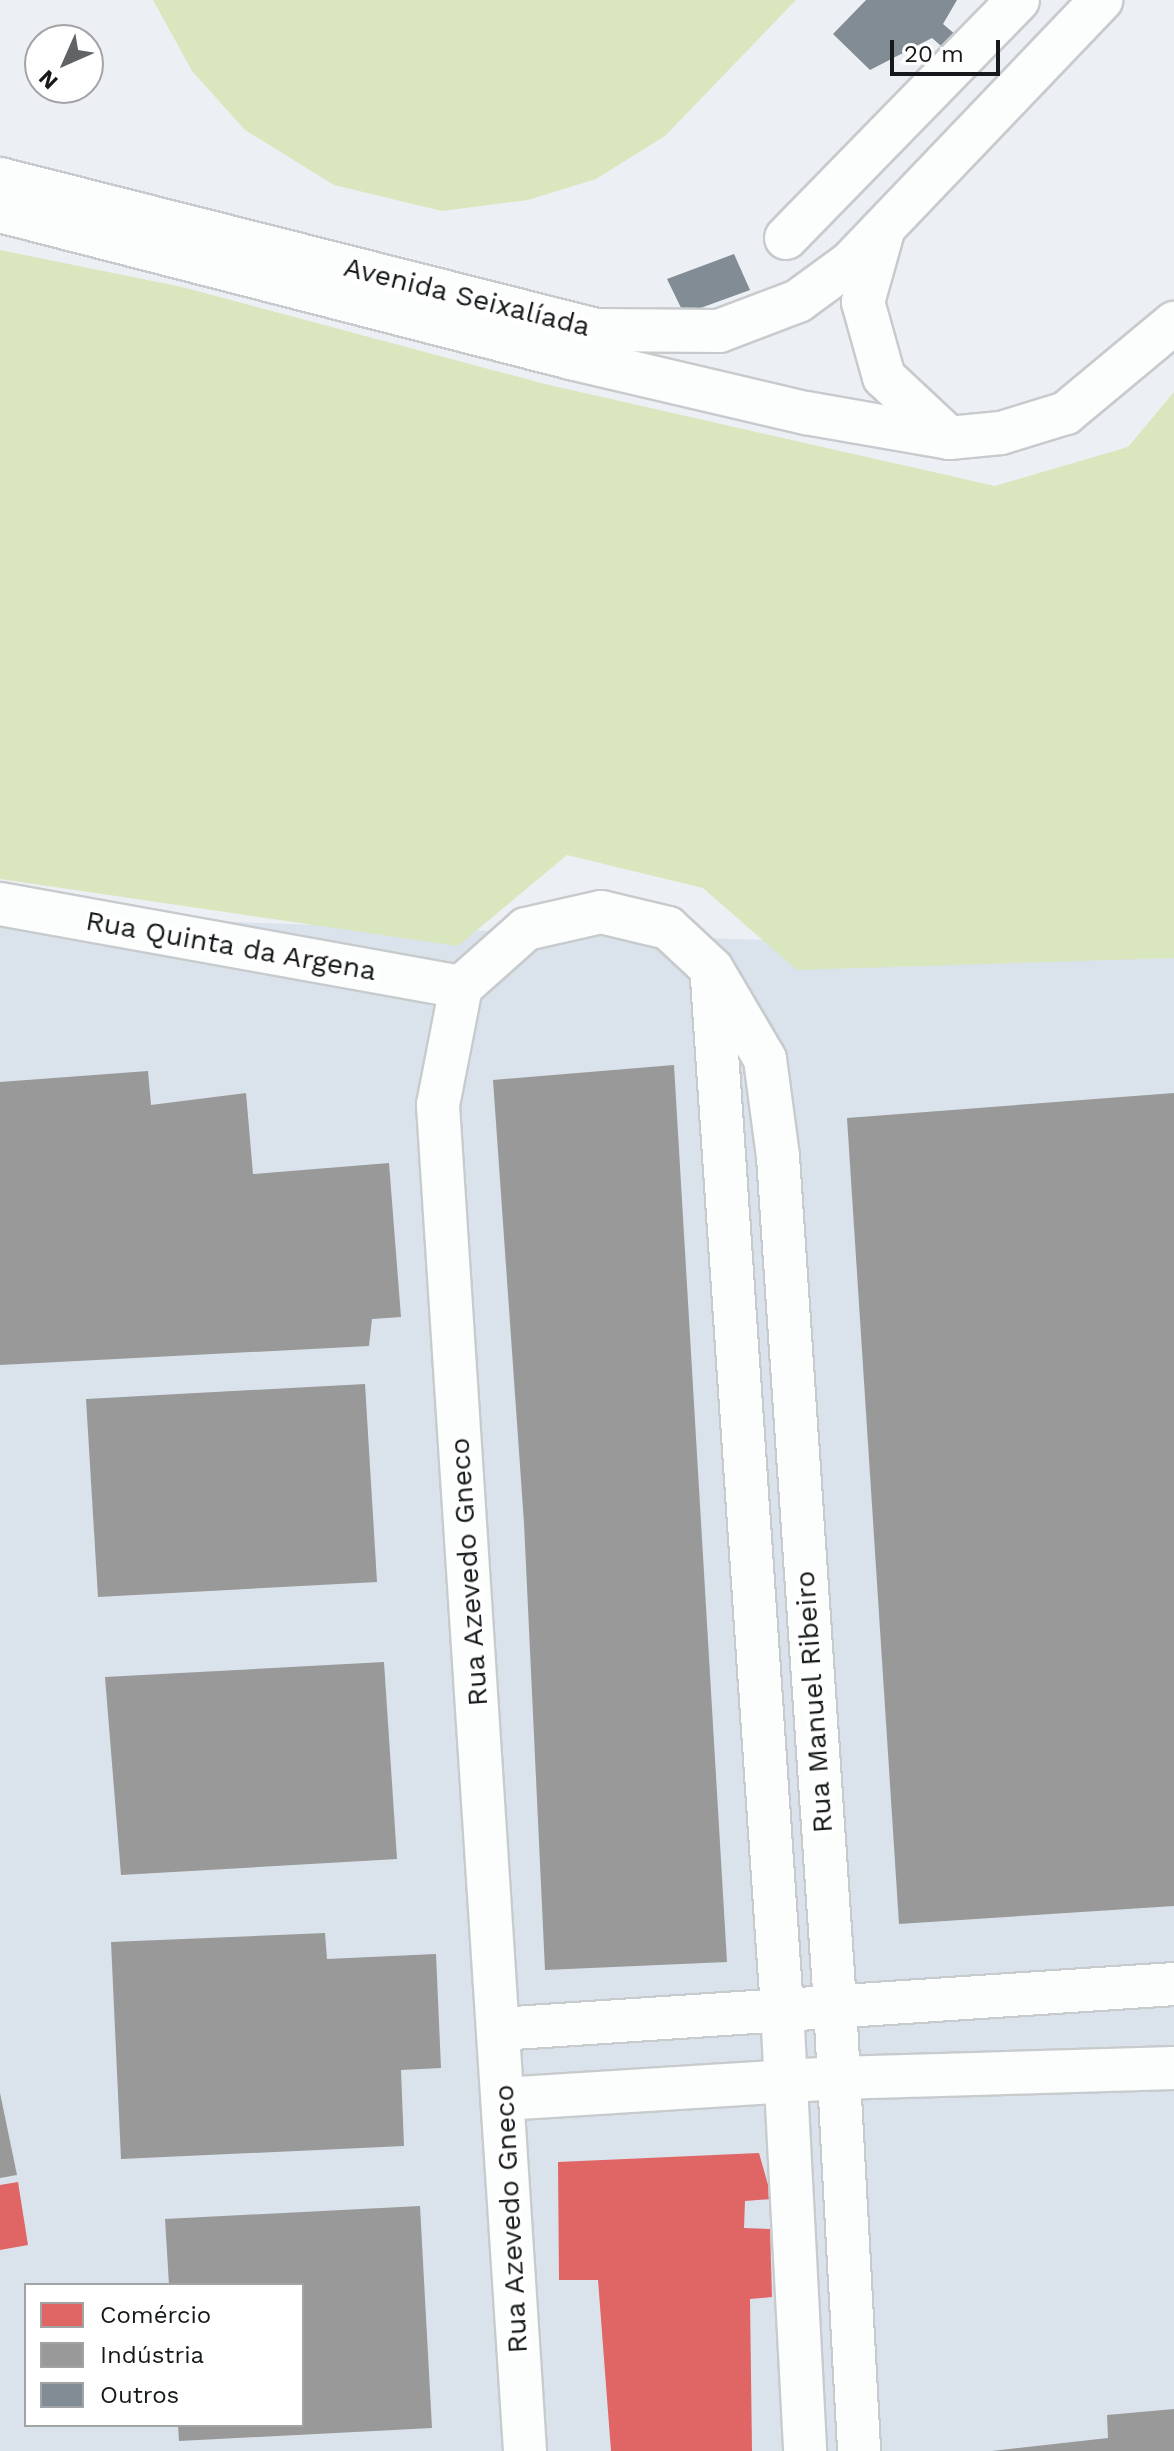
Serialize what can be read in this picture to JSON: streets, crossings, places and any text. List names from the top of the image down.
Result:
{
  "streets": {
    "street": [
      "Avenida Seixalíada",
      "Rua Quinta da Argena",
      "Rua Azevedo Gneco",
      "Rua Manuel Ribeiro"
    ]
  },
  "crossings": [
    ["Rua Quinta da Argena", "Rua Azevedo Gneco"]
  ],
  "legend": ["Comércio", "Indústria", "Outros"],
  "scale_bar": "20 m",
  "north": "bottom left"
}
